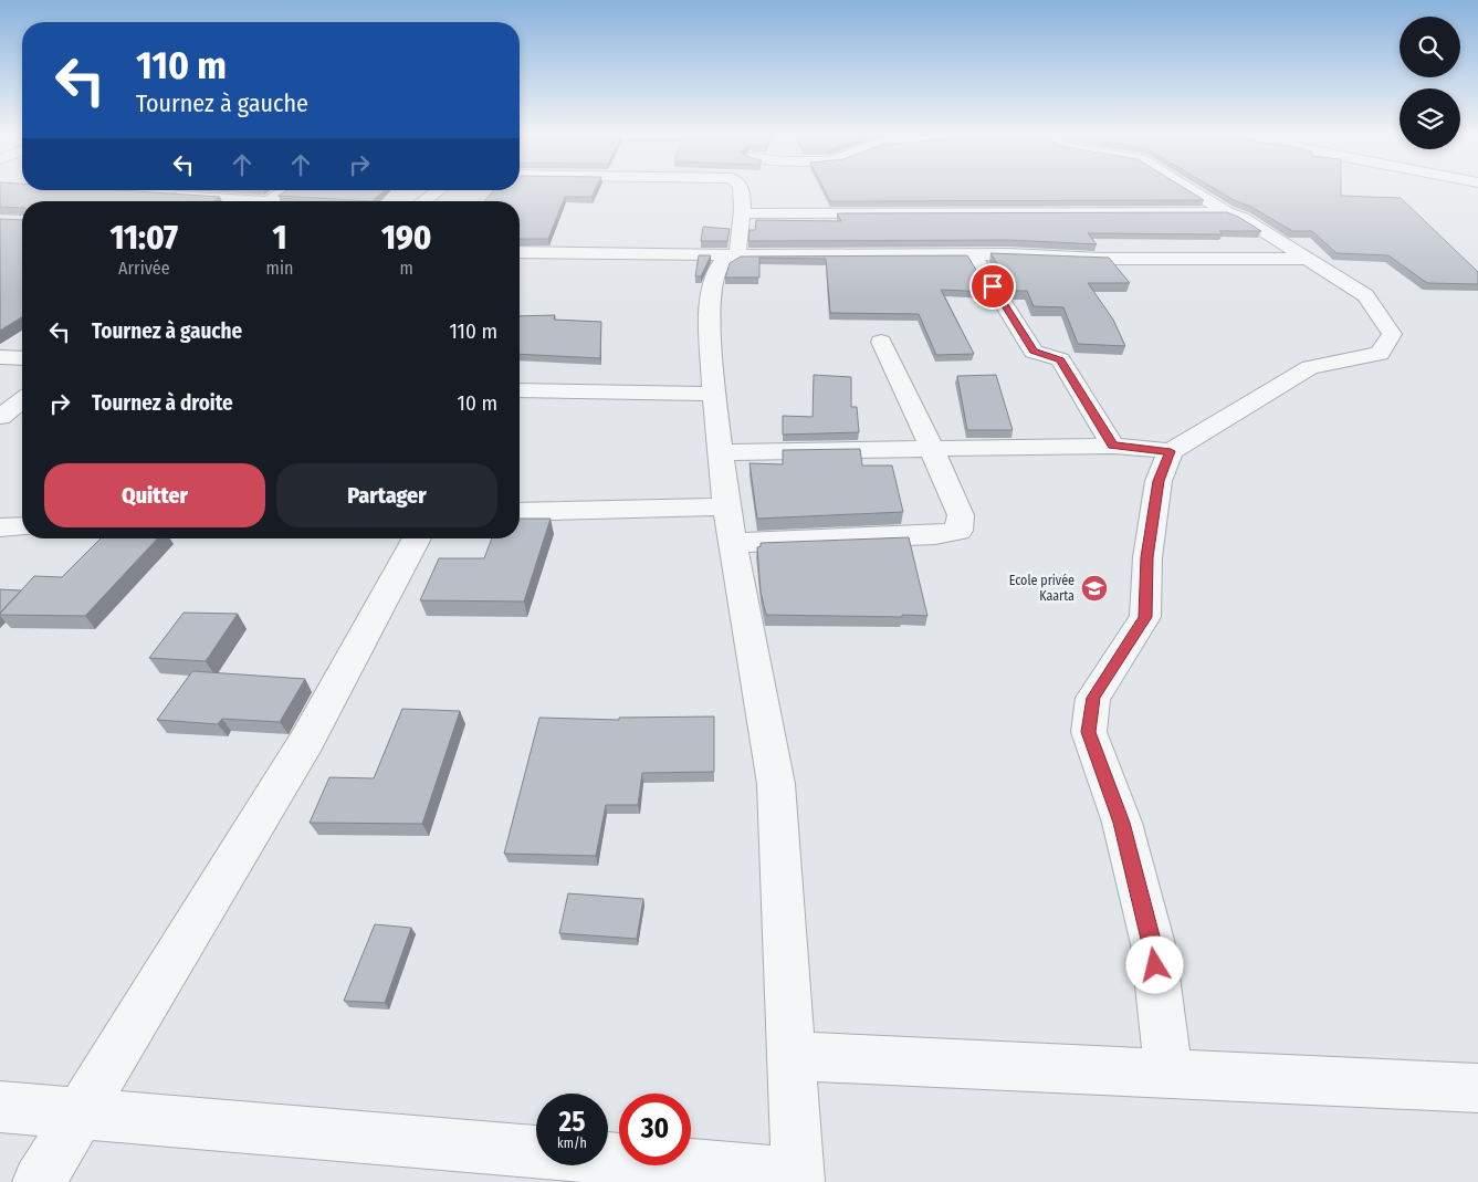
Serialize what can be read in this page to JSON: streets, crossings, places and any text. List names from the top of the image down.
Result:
{
  "places": {
    "school or university": ["Ecole privée Kaarta"]
  },
  "page": {
    "turn": ["110 m", "Tournez à gauche"],
    "eta": [
      "11:07",
      "Arrivée",
      "1",
      "min",
      "190",
      "m"
    ],
    "list": [
      {
        "name": "Tournez à gauche",
        "value": "110 m"
      },
      {
        "name": "Tournez à droite",
        "value": "10 m"
      }
    ],
    "buttons": ["Quitter", "Partager"],
    "speed": "25 km/h",
    "limit": "30"
  }
}
